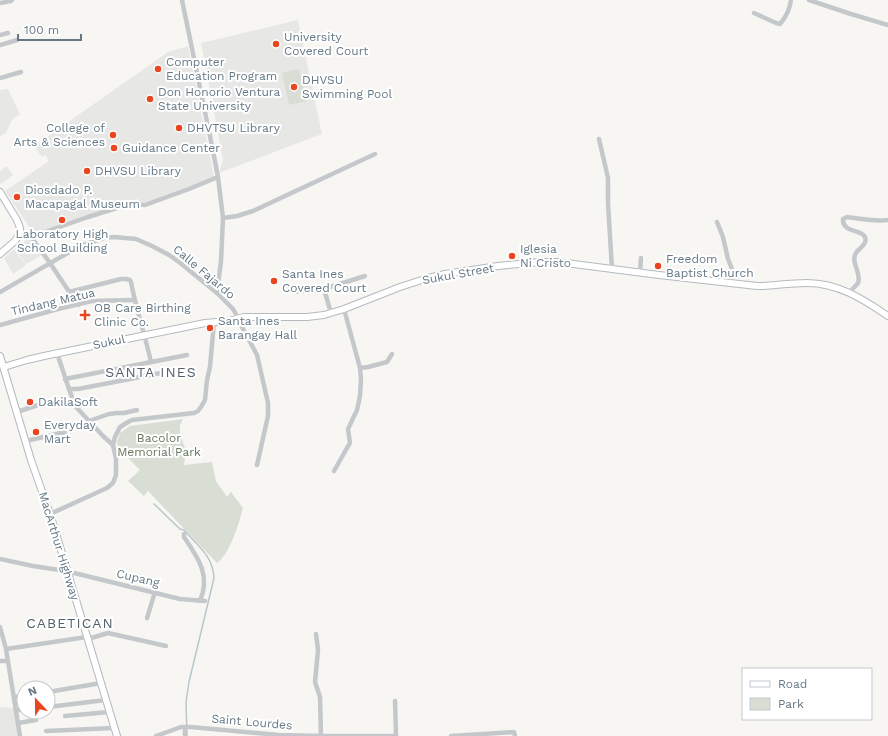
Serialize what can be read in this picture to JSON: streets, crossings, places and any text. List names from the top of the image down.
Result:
{
  "streets": {
    "street": [
      "Calle Fajardo",
      "Sukul Street",
      "Tindang Matua",
      "Sukul",
      "MacArthur Highway",
      "Cupang",
      "Saint Lourdes"
    ]
  },
  "crossings": [
    ["Calle Fajardo", "Sukul Street"],
    ["Calle Fajardo", "Sukul"],
    ["Sukul Street", "Sukul"],
    ["Sukul", "MacArthur Highway"],
    ["MacArthur Highway", "Cupang"]
  ],
  "districts": ["SANTA INES", "CABETICAN"],
  "parks": ["Bacolor Memorial Park"],
  "places": {
    "other": [
      "University Covered Court",
      "Computer Education Program",
      "DHVSU Swimming Pool",
      "Don Honorio Ventura State University",
      "DHVTSU Library",
      "College of Arts & Sciences",
      "Guidance Center",
      "DHVSU Library",
      "Diosdado P. Macapagal Museum",
      "Laboratory High School Building",
      "Iglesia Ni Cristo",
      "Freedom Baptist Church",
      "Santa Ines Covered Court",
      "Santa Ines Barangay Hall",
      "DakilaSoft",
      "Everyday Mart"
    ],
    "health": ["OB Care Birthing Clinic Co."]
  },
  "legend": ["Road", "Park"],
  "scale_bar": "100 m",
  "north": "top"
}
